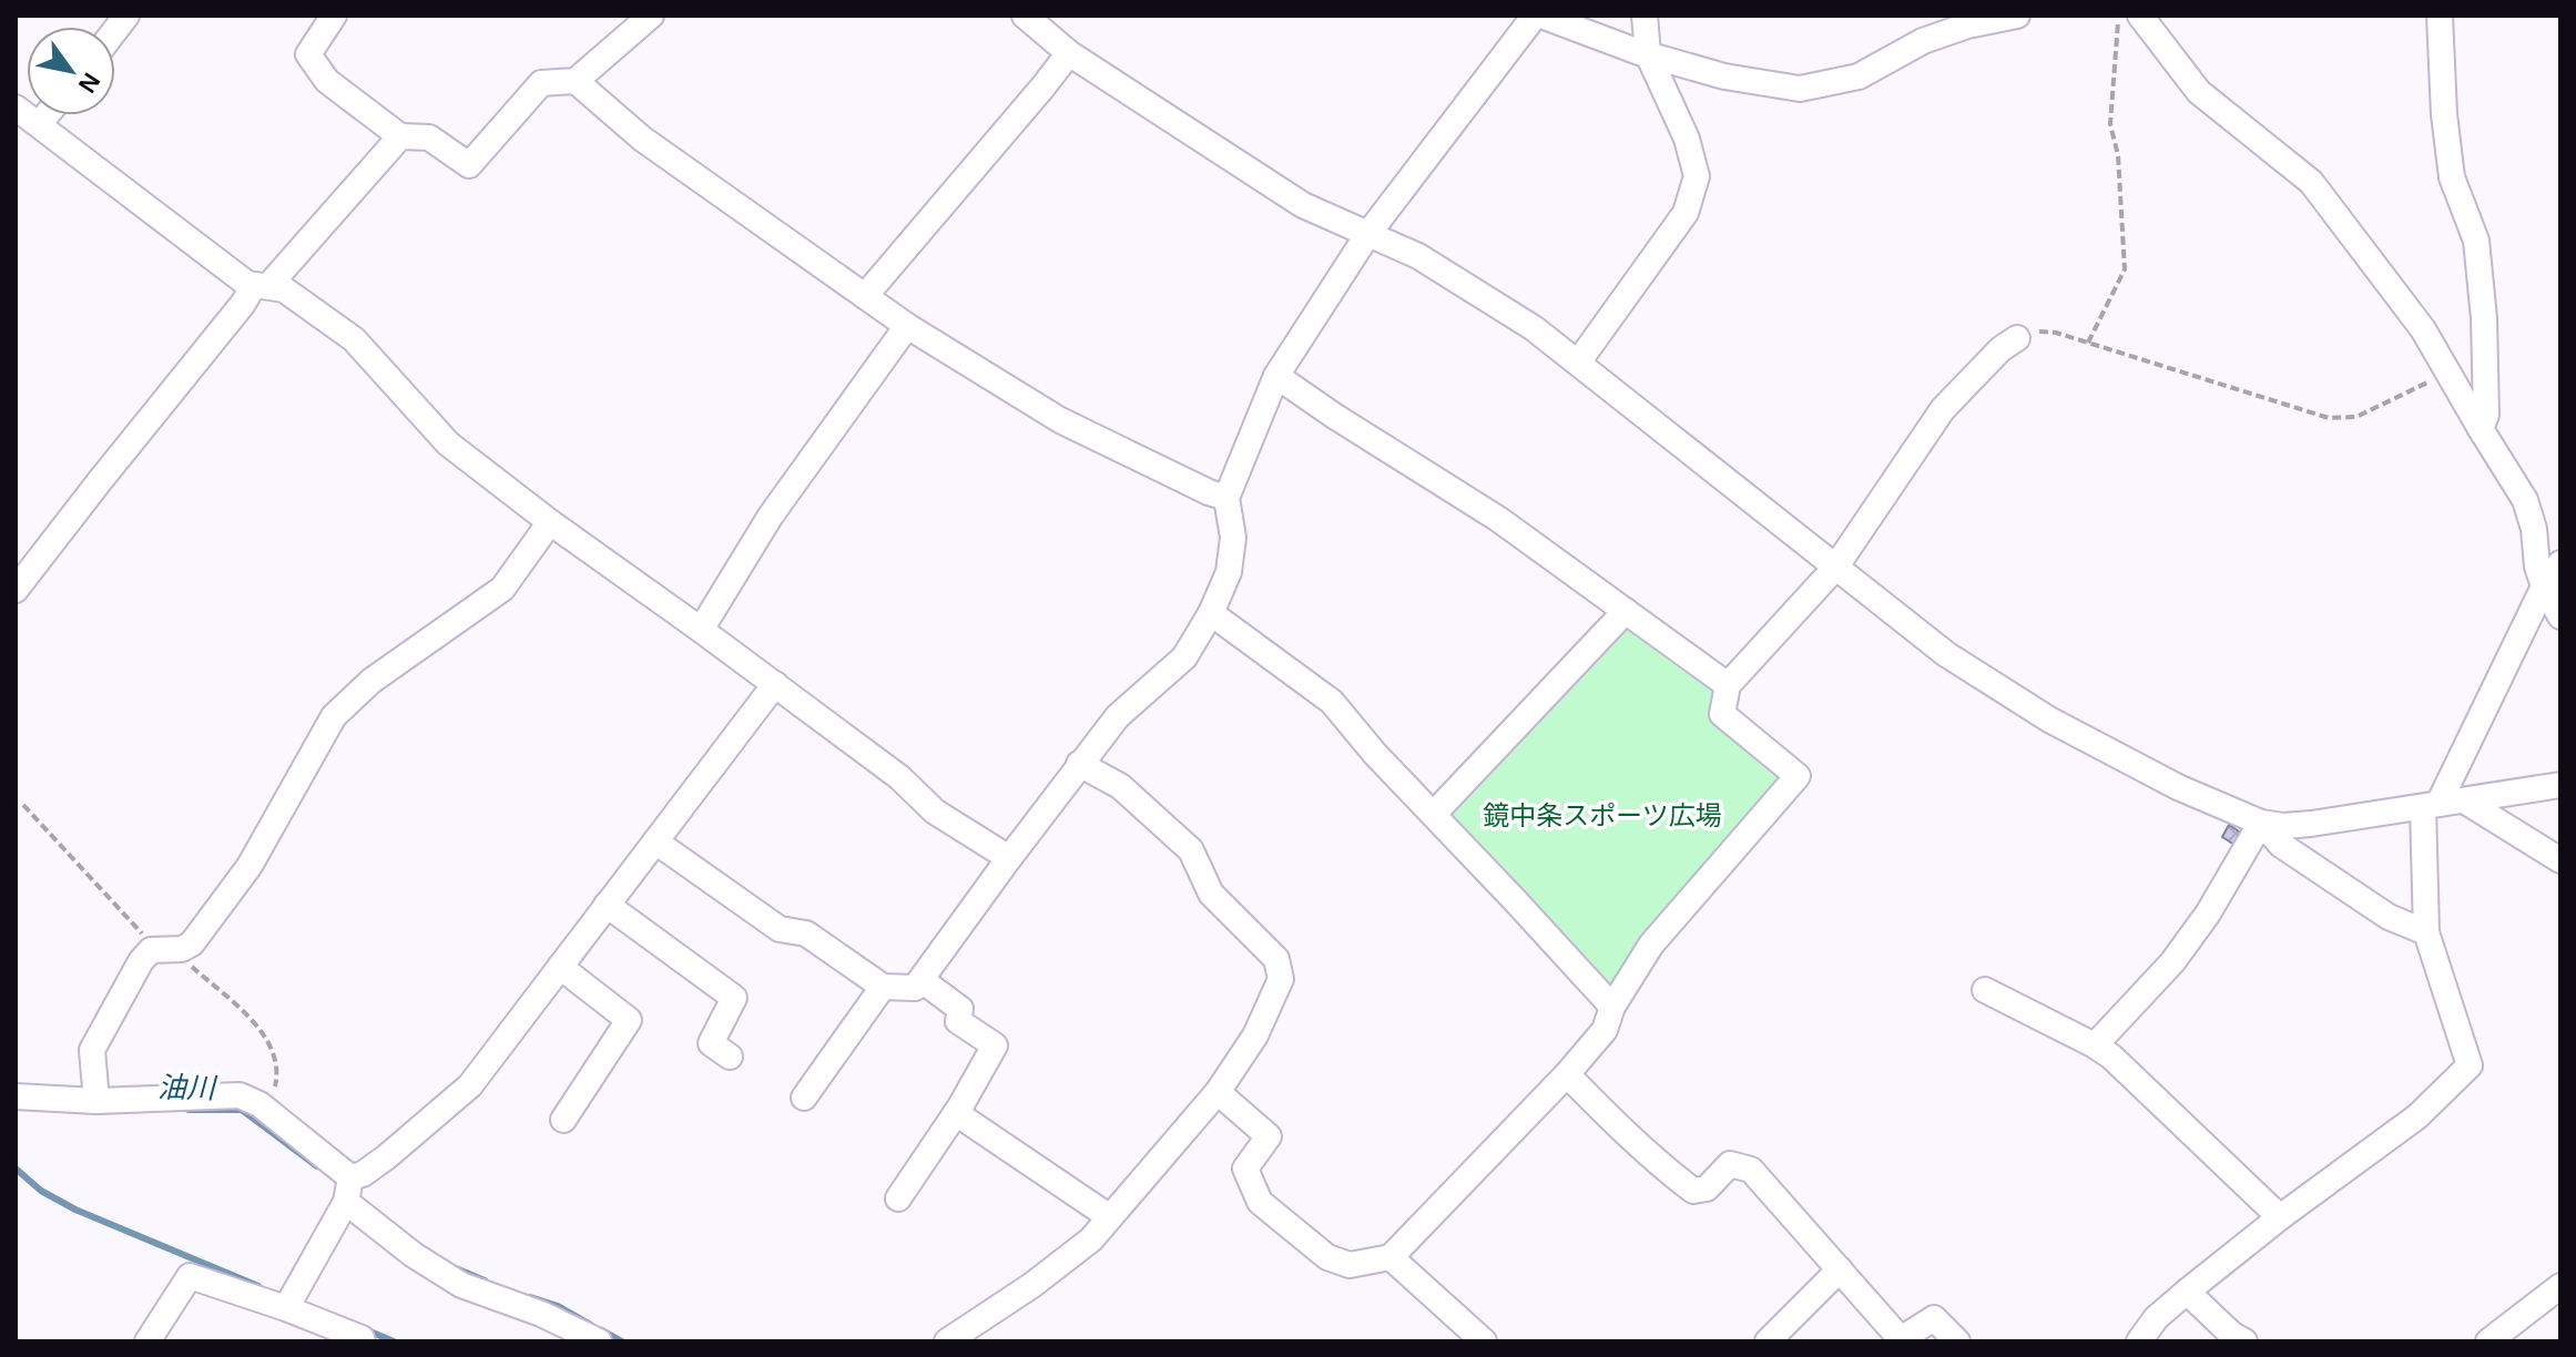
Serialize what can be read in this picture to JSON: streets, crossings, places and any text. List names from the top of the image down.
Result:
{
  "water": ["油川"],
  "parks": ["鏡中条スポーツ広場"],
  "north": "bottom right"
}
